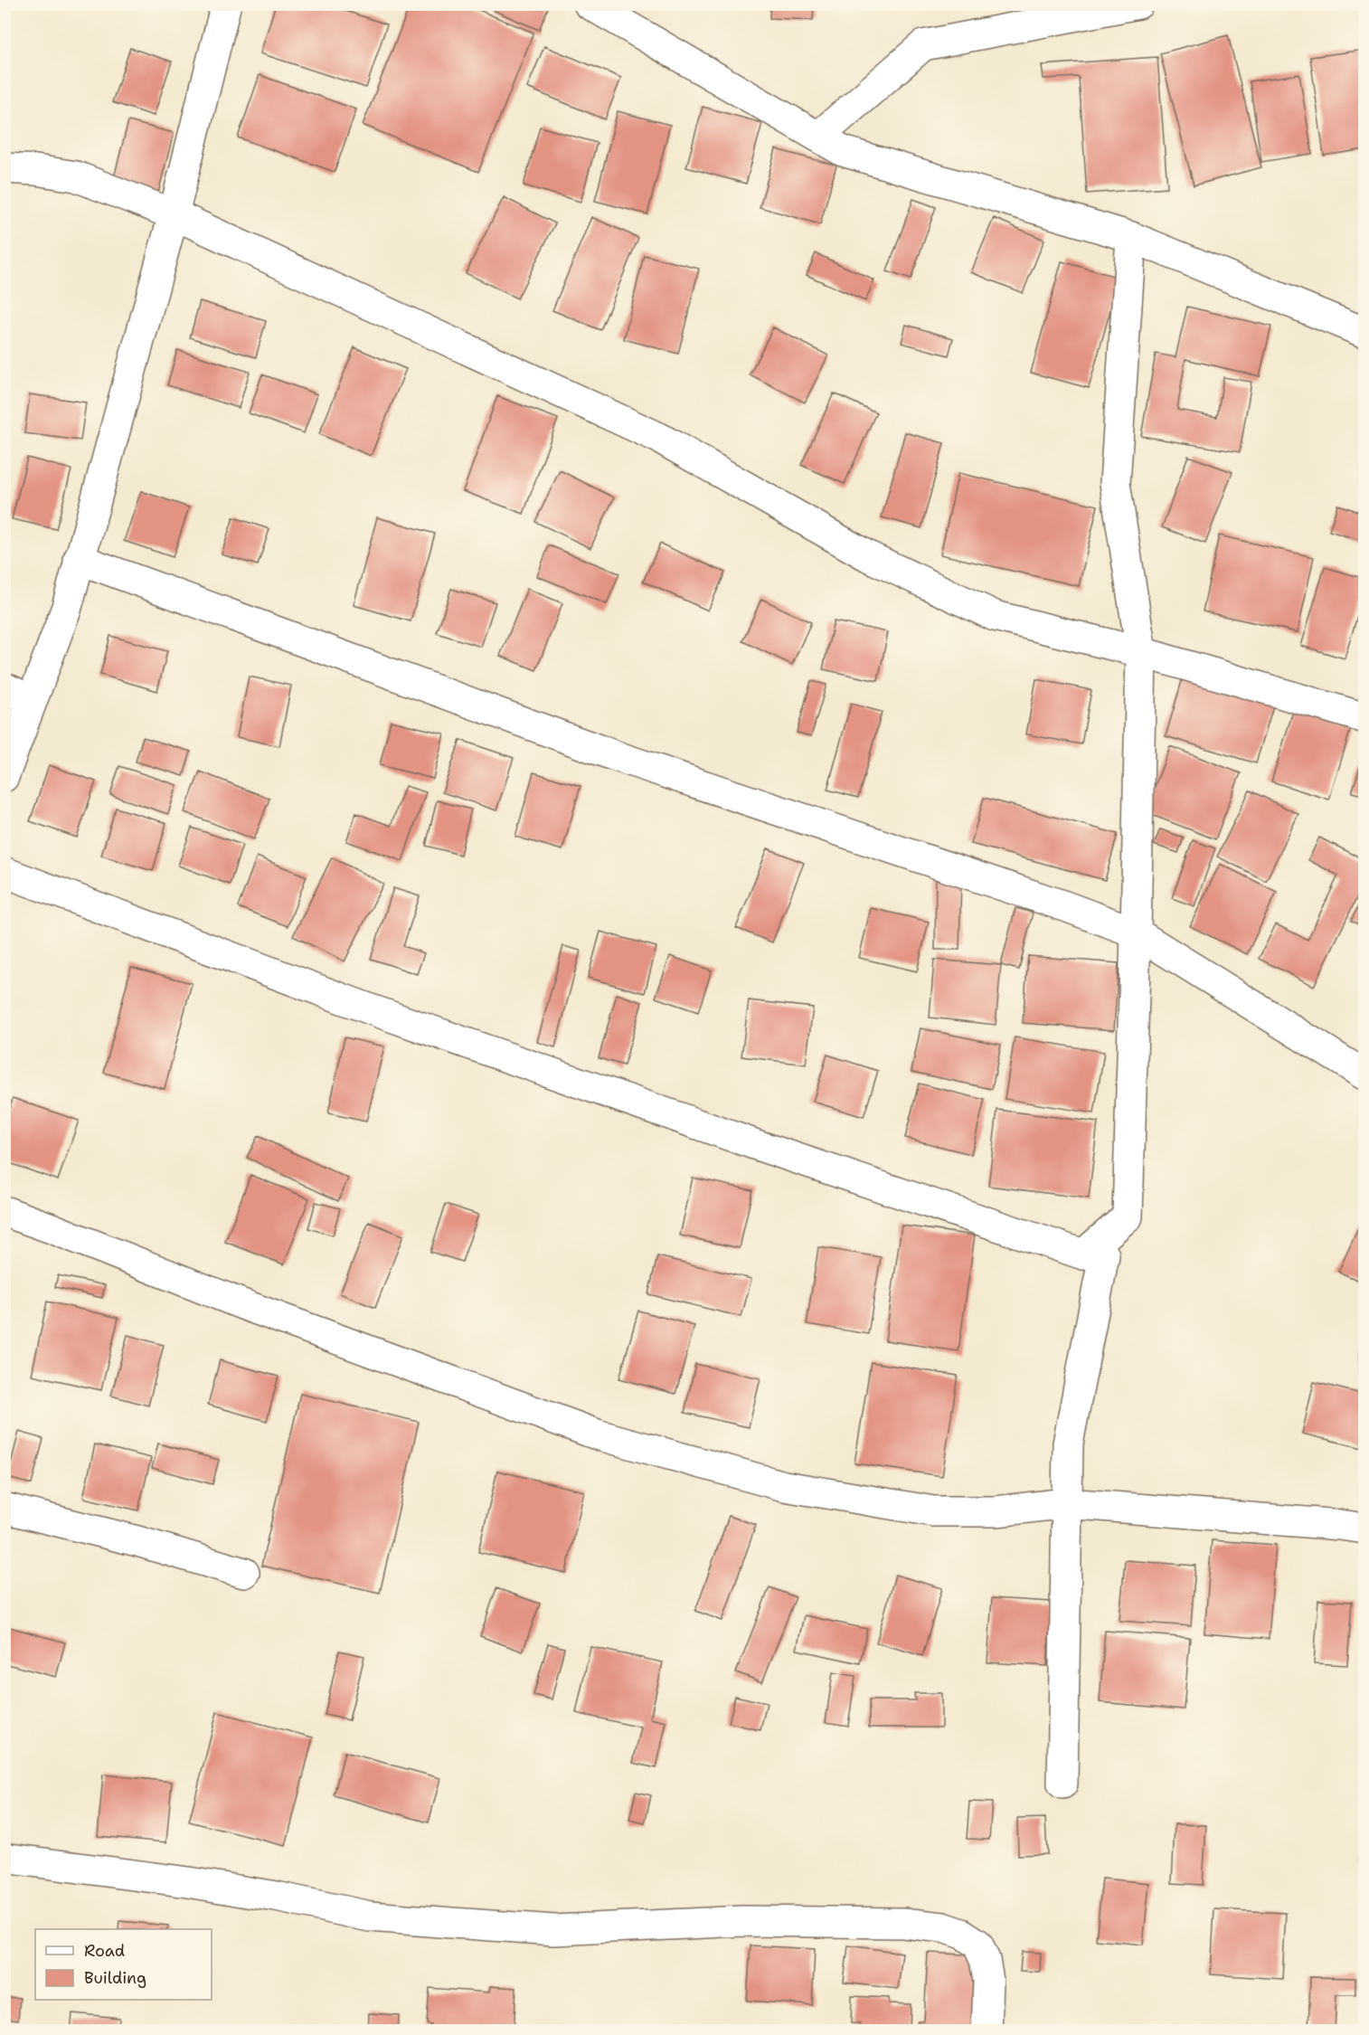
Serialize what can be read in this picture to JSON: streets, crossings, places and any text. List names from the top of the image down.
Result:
{
  "legend": ["Road", "Building"]
}
